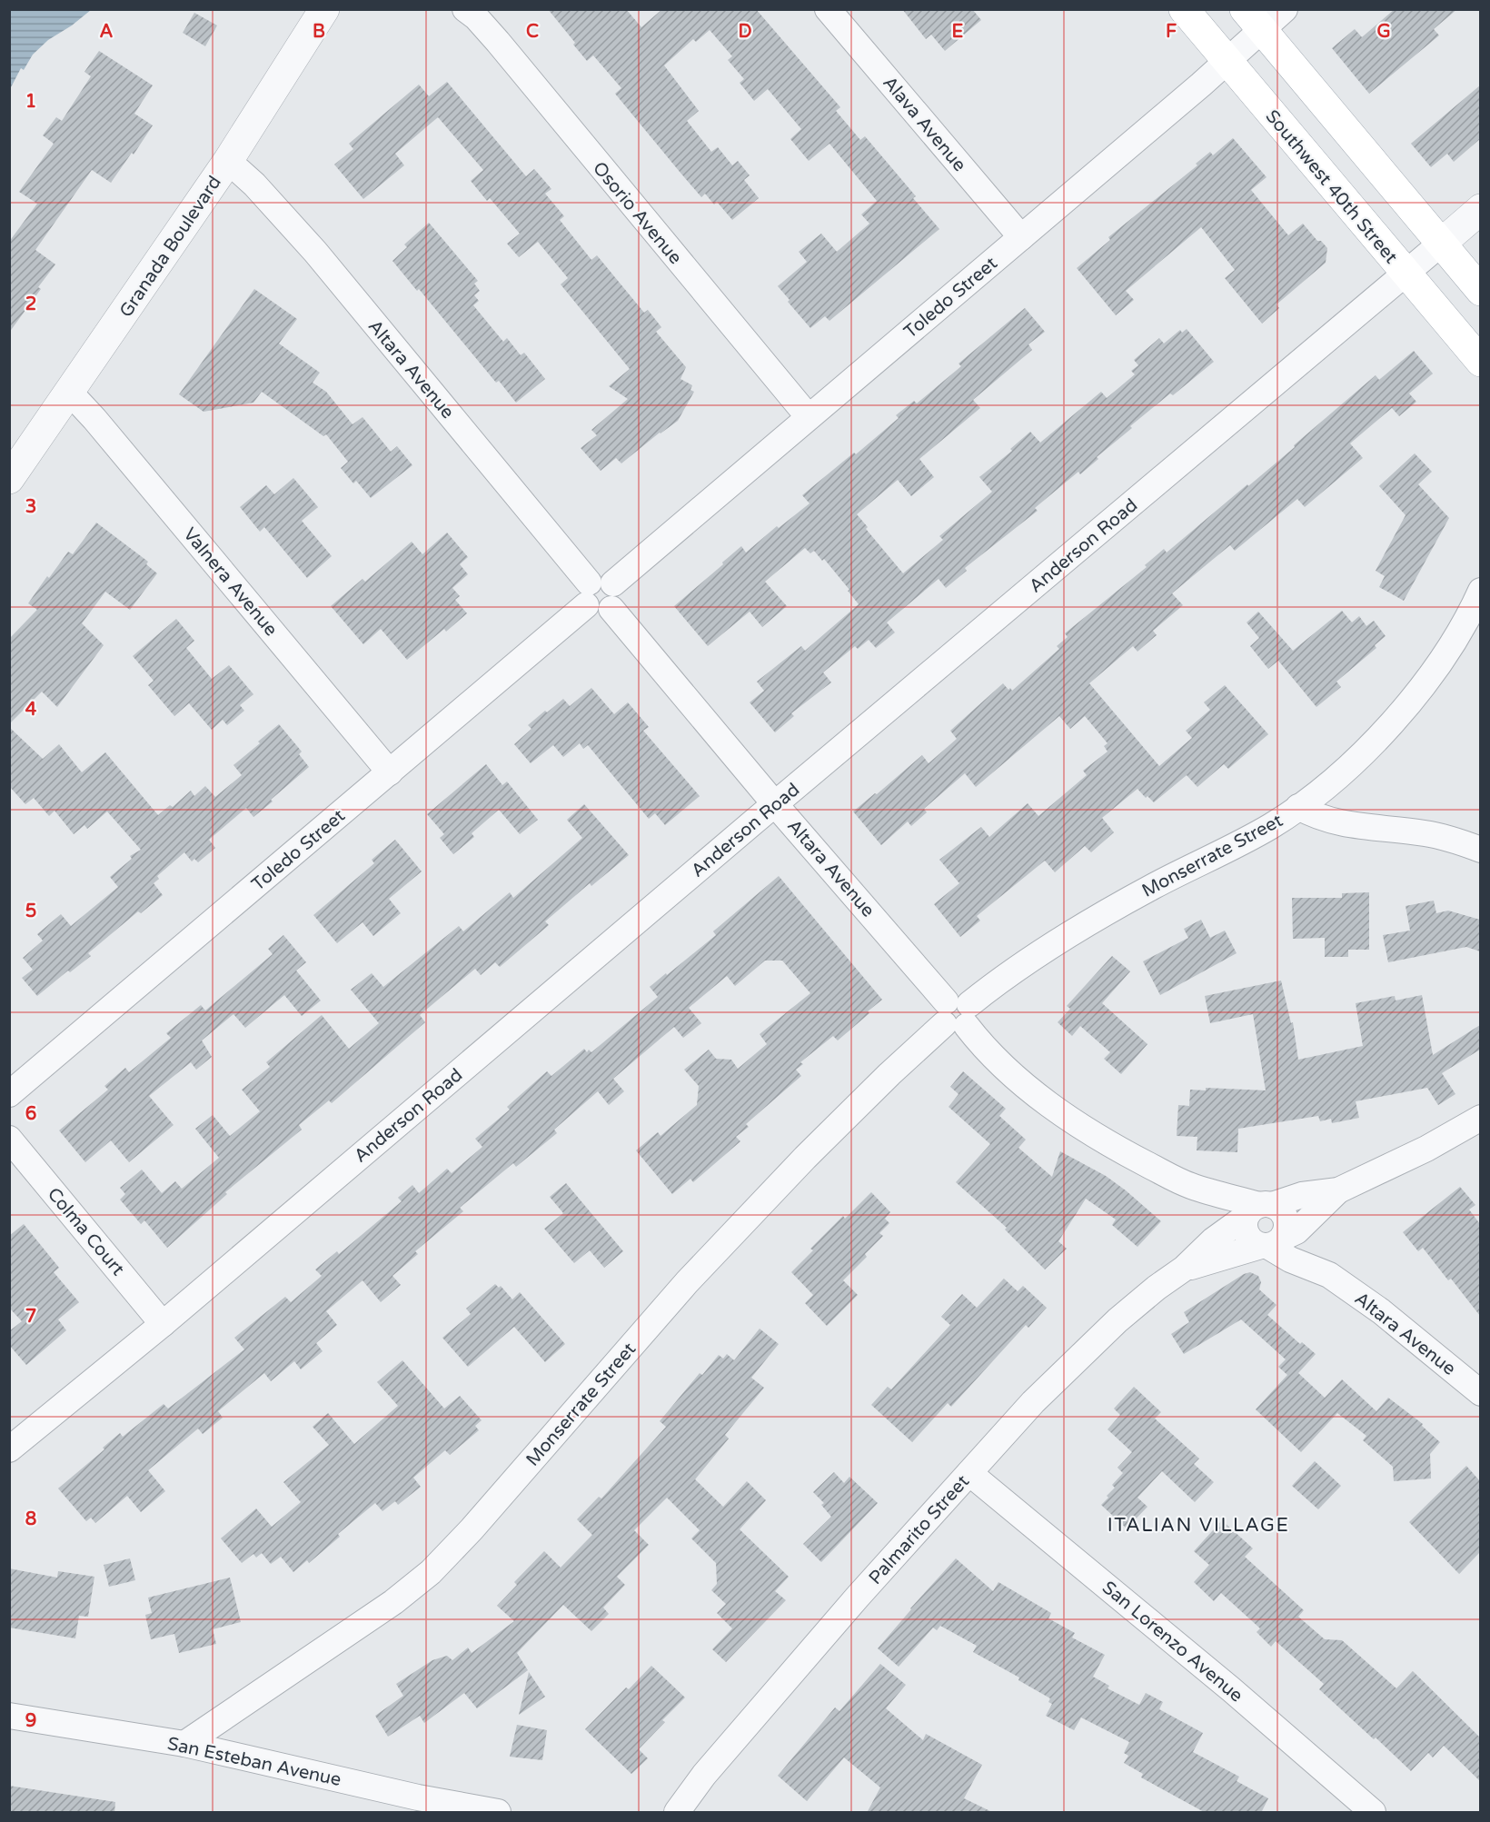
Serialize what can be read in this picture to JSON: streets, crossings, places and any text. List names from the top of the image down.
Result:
{
  "streets": {
    "main road": ["Southwest 40th Street"],
    "street": [
      "Alava Avenue",
      "Osorio Avenue",
      "Granada Boulevard",
      "Toledo Street",
      "Altara Avenue",
      "Anderson Road",
      "Valnera Avenue",
      "Monserrate Street",
      "Colma Court",
      "Palmarito Street",
      "San Lorenzo Avenue",
      "San Esteban Avenue"
    ]
  },
  "crossings": [
    ["Alava Avenue", "Toledo Street"],
    ["Southwest 40th Street", "Toledo Street"],
    ["Southwest 40th Street", "Anderson Road"],
    ["Osorio Avenue", "Toledo Street"],
    ["Granada Boulevard", "Altara Avenue"],
    ["Granada Boulevard", "Valnera Avenue"],
    ["Toledo Street", "Altara Avenue"],
    ["Toledo Street", "Valnera Avenue"],
    ["Altara Avenue", "Anderson Road"],
    ["Altara Avenue", "Monserrate Street"],
    ["Altara Avenue", "Palmarito Street"],
    ["Anderson Road", "Colma Court"],
    ["Monserrate Street", "San Esteban Avenue"],
    ["Palmarito Street", "San Lorenzo Avenue"]
  ],
  "districts": ["ITALIAN VILLAGE"],
  "grid": {
    "columns": [
      "A",
      "B",
      "C",
      "D",
      "E",
      "F",
      "G"
    ],
    "rows": [
      "1",
      "2",
      "3",
      "4",
      "5",
      "6",
      "7",
      "8",
      "9"
    ]
  }
}
